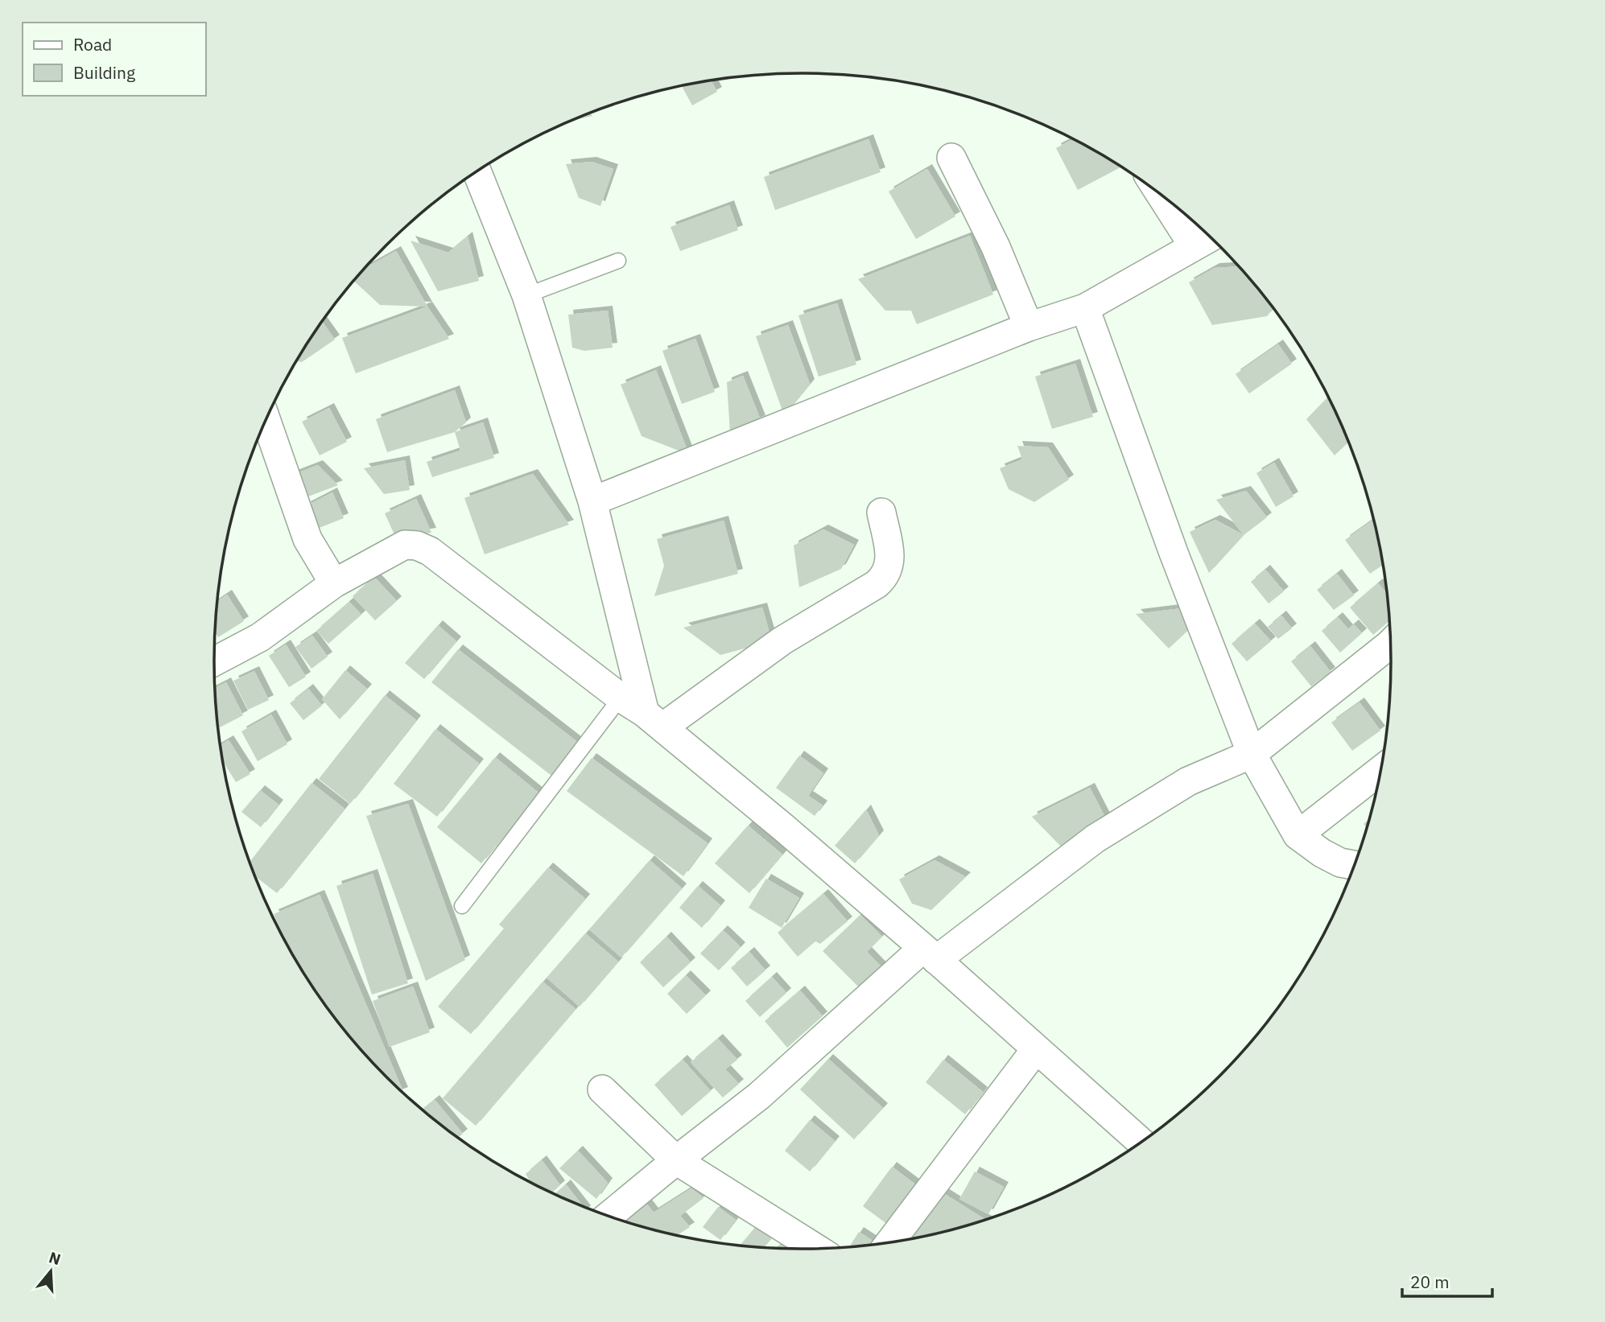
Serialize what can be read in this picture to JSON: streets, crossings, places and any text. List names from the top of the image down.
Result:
{
  "legend": ["Road", "Building"],
  "scale_bar": "20 m",
  "north": "top"
}
